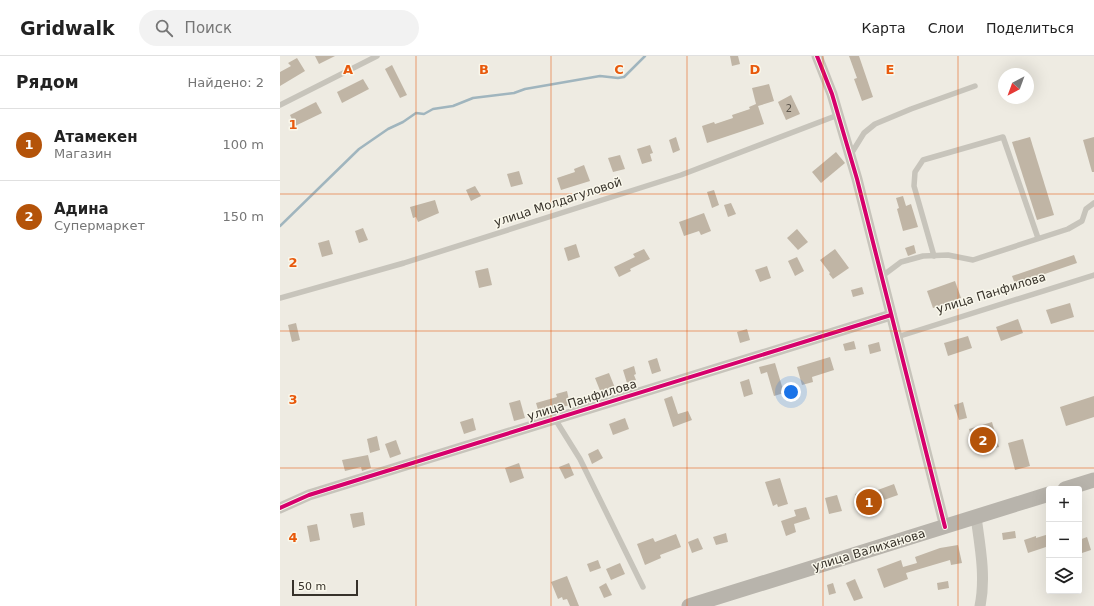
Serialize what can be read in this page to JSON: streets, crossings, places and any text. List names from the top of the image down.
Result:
{
  "streets": {
    "main road": ["улица Валиханова"],
    "street": ["улица Панфилова"],
    "lane": ["улица Молдагуловой"]
  },
  "house_numbers": ["2"],
  "scale_bar": "50 m",
  "north": "bottom left",
  "page": {
    "header": "Gridwalk",
    "search": "Поиск",
    "nav": ["Карта", "Слои", "Поделиться"],
    "heading": ["Рядом", "Найдено: 2"],
    "list": [
      {
        "mark": "1",
        "name": "Атамекен",
        "note": "Магазин",
        "value": "100 m"
      },
      {
        "mark": "2",
        "name": "Адина",
        "note": "Супермаркет",
        "value": "150 m"
      }
    ],
    "pins": ["2", "1"],
    "map_buttons": ["+", "−"],
    "scale": "50 m"
  },
  "grid": {
    "columns": [
      "A",
      "B",
      "C",
      "D",
      "E"
    ],
    "rows": [
      "1",
      "2",
      "3",
      "4"
    ]
  }
}
